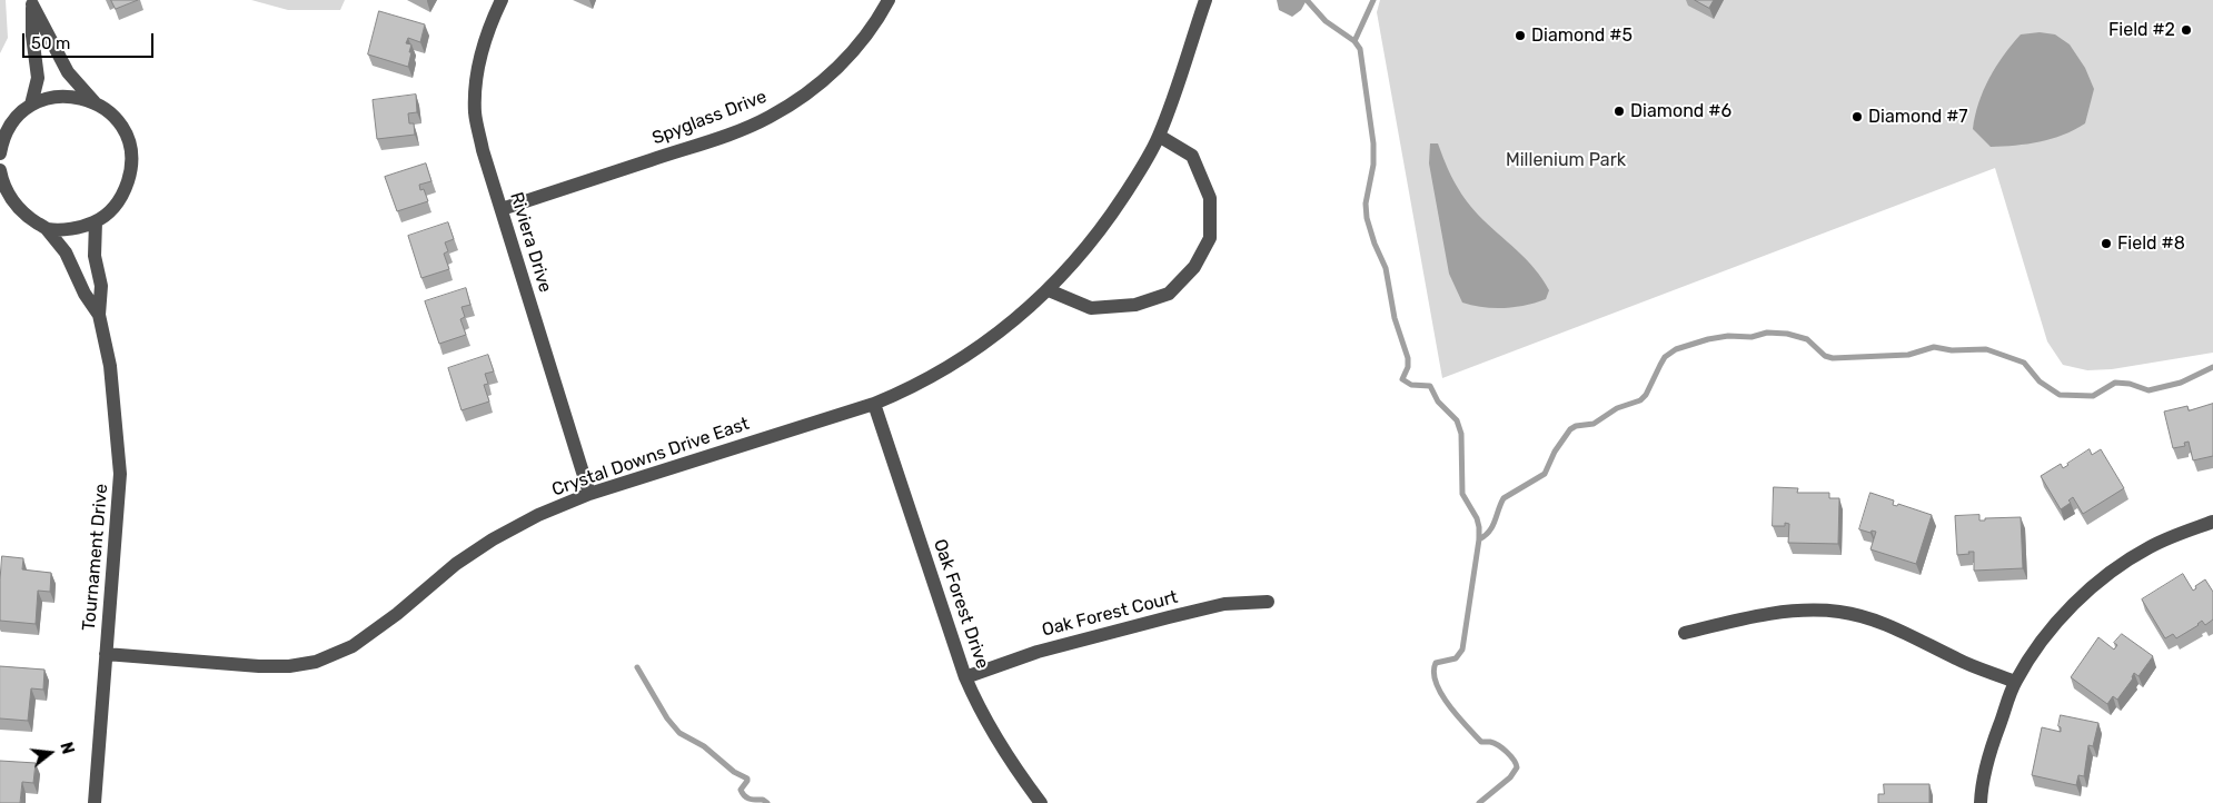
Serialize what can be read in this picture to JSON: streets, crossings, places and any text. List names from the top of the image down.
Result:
{
  "streets": {
    "street": [
      "Spyglass Drive",
      "Riviera Drive",
      "Crystal Downs Drive East",
      "Tournament Drive",
      "Oak Forest Drive",
      "Oak Forest Court"
    ]
  },
  "crossings": [
    ["Spyglass Drive", "Riviera Drive"],
    ["Riviera Drive", "Crystal Downs Drive East"],
    ["Crystal Downs Drive East", "Tournament Drive"],
    ["Crystal Downs Drive East", "Oak Forest Drive"],
    ["Oak Forest Drive", "Oak Forest Court"]
  ],
  "parks": ["Millenium Park"],
  "places": [
    "Field #2",
    "Diamond #5",
    "Diamond #6",
    "Diamond #7",
    "Field #8"
  ],
  "scale_bar": "50 m",
  "north": "right"
}
